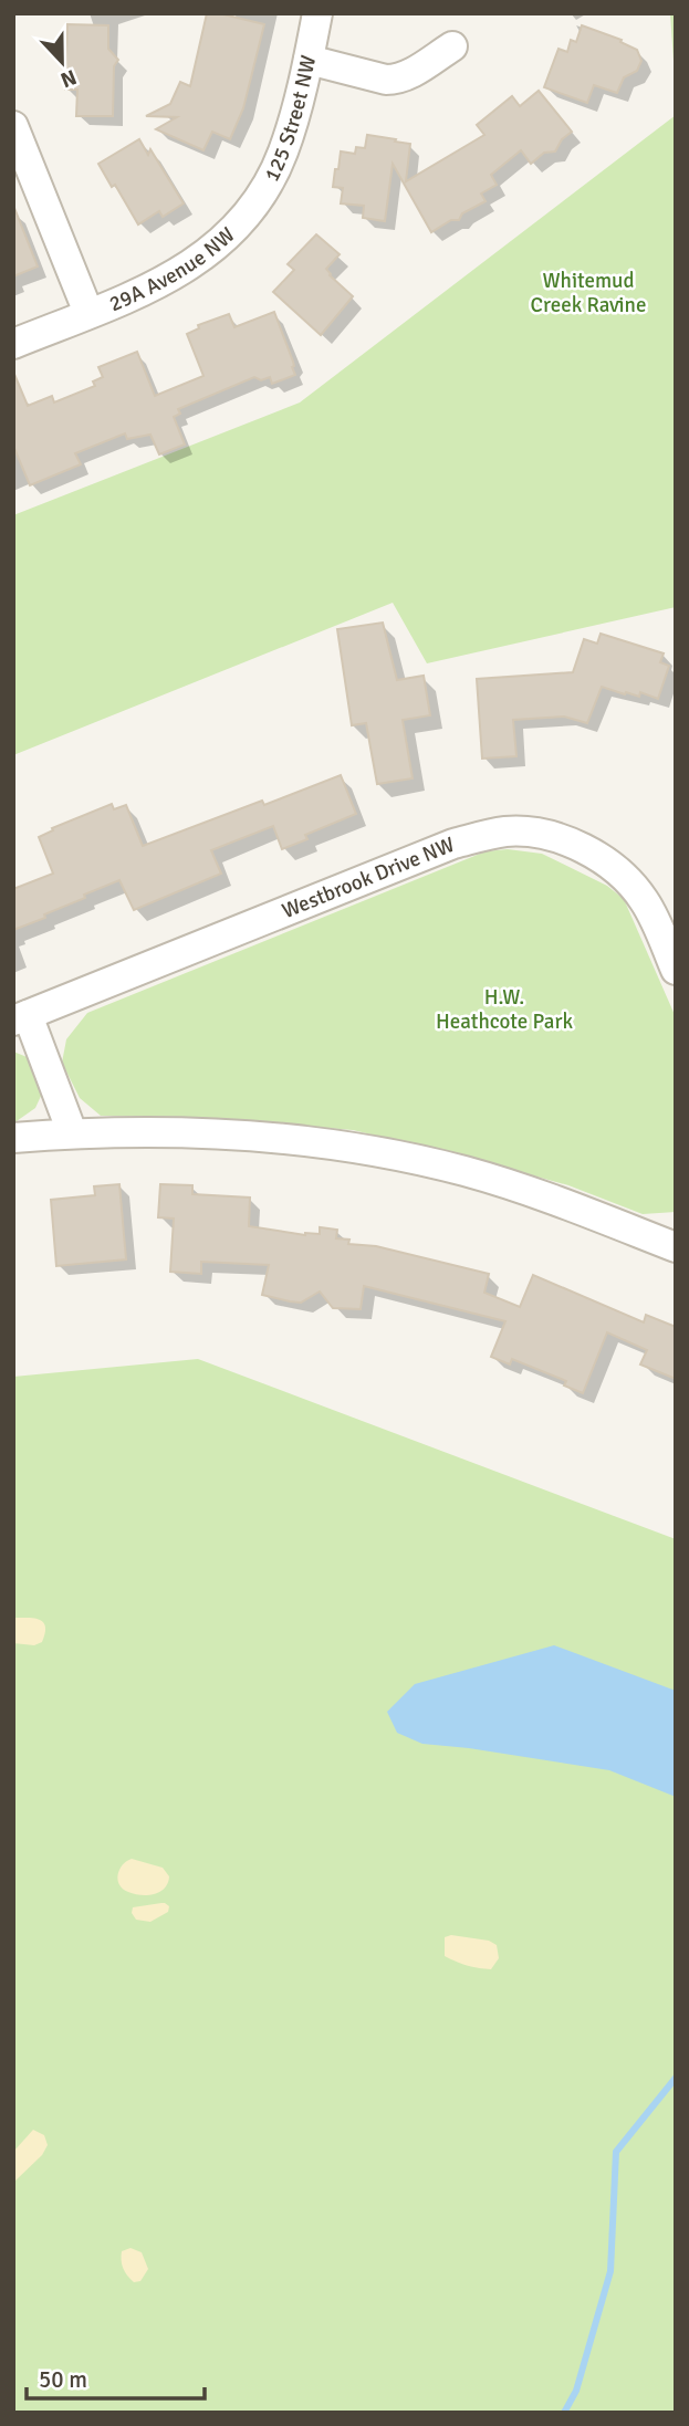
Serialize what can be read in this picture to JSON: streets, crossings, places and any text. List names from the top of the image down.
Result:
{
  "streets": {
    "street": ["125 Street NW", "29A Avenue NW", "Westbrook Drive NW"]
  },
  "crossings": [
    ["125 Street NW", "29A Avenue NW"]
  ],
  "parks": ["Whitemud Creek Ravine", "H.W. Heathcote Park"],
  "scale_bar": "50 m",
  "north": "bottom"
}
